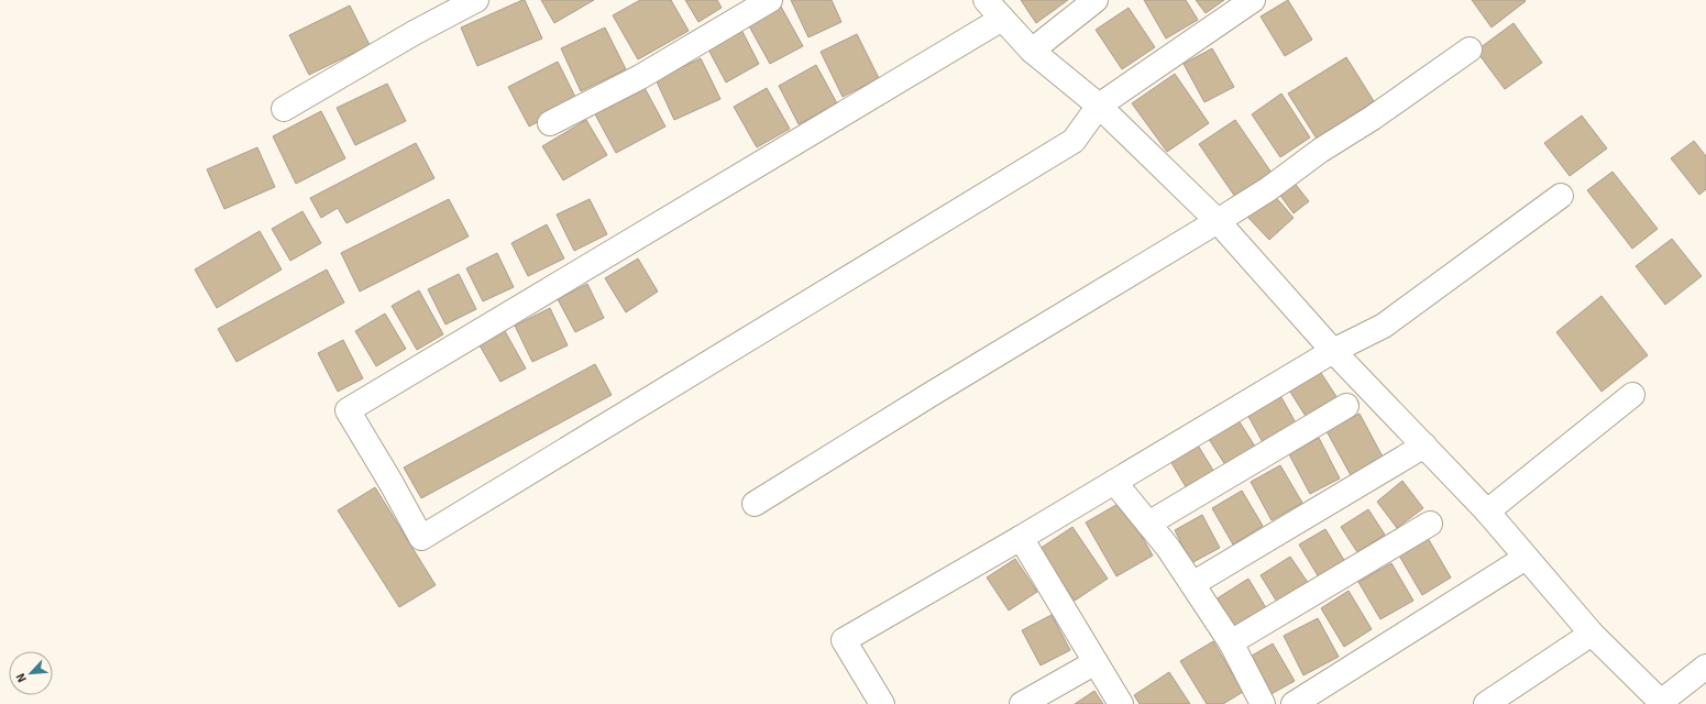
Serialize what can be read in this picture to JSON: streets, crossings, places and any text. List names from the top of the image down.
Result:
{
  "north": "bottom left"
}
